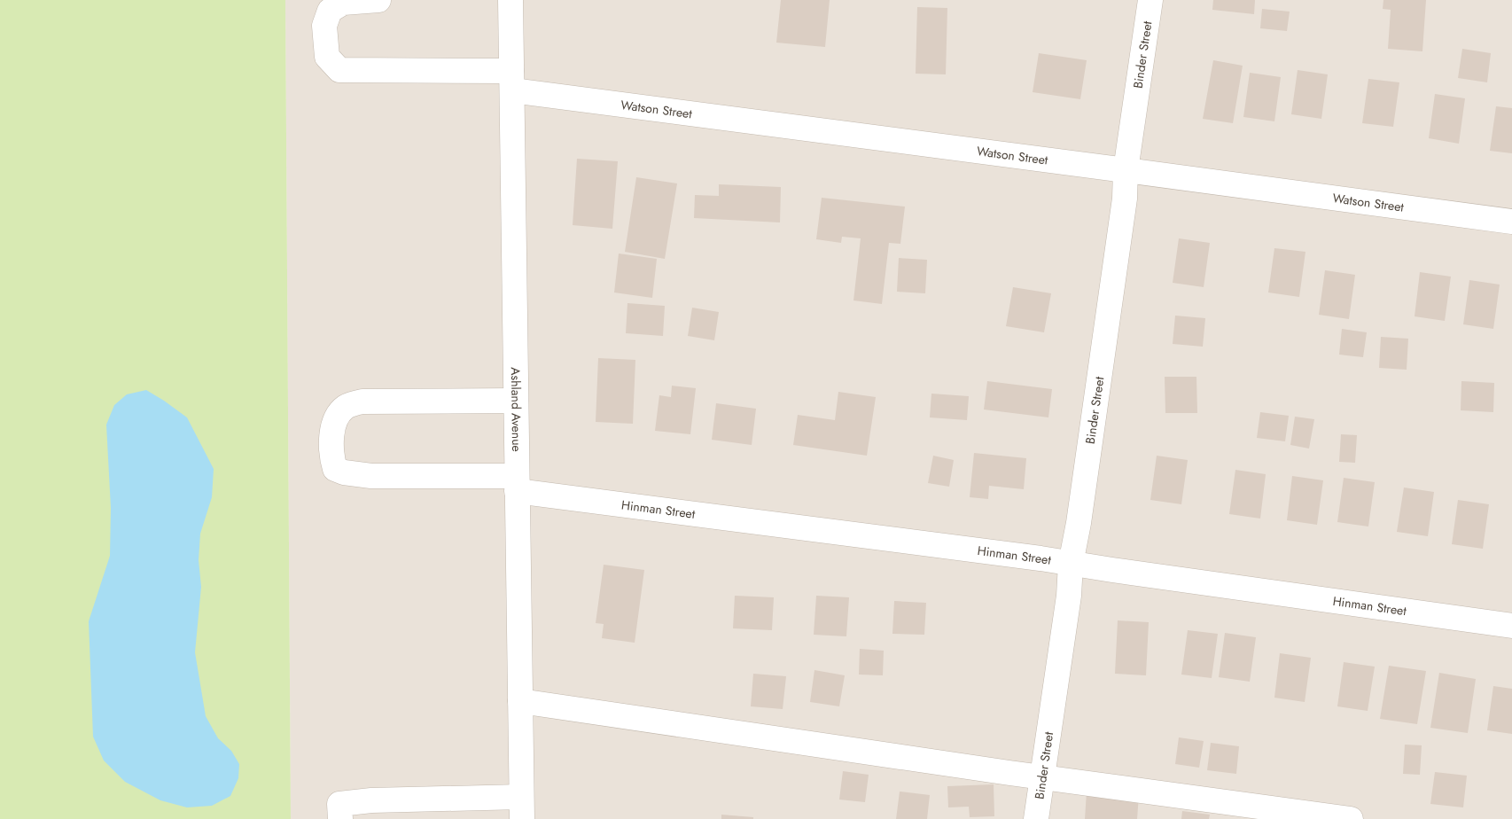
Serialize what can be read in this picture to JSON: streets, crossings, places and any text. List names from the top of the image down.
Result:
{
  "streets": {
    "street": [
      "Binder Street",
      "Watson Street",
      "Ashland Avenue",
      "Hinman Street"
    ]
  },
  "crossings": [
    ["Binder Street", "Watson Street"],
    ["Binder Street", "Hinman Street"],
    ["Watson Street", "Ashland Avenue"],
    ["Ashland Avenue", "Hinman Street"]
  ]
}
